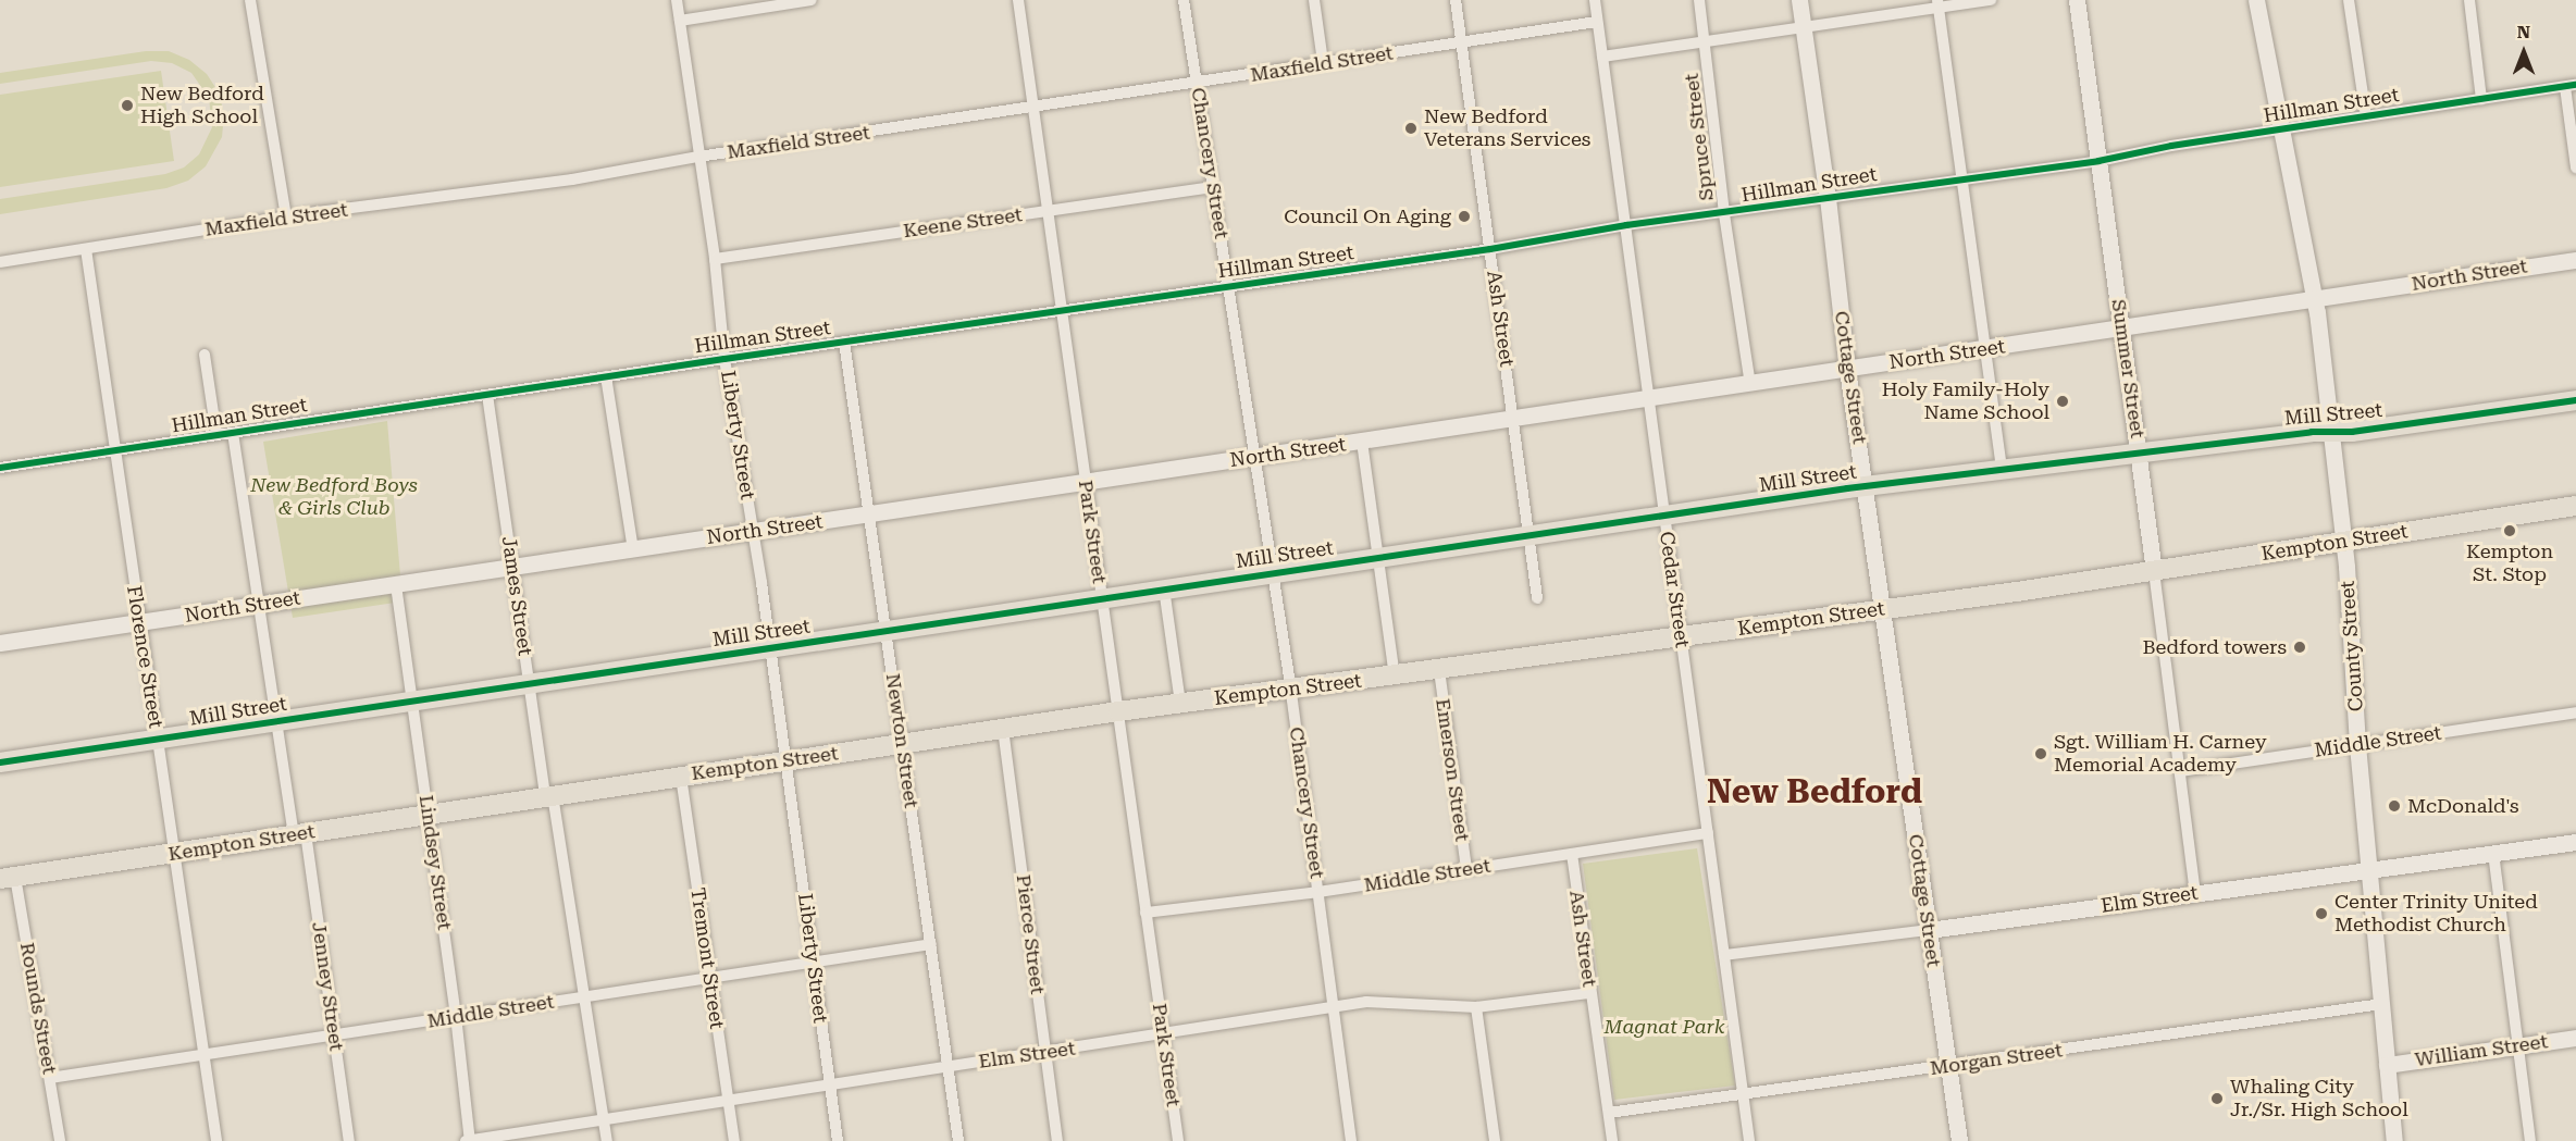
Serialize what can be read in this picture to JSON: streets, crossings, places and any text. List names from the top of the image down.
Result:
{
  "streets": {
    "main road": ["Mill Street", "Kempton Street"],
    "street": [
      "Maxfield Street",
      "Hillman Street",
      "Spruce Street",
      "Chancery Street",
      "Keene Street",
      "North Street",
      "Ash Street",
      "Summer Street",
      "Cottage Street",
      "Liberty Street",
      "Park Street",
      "Cedar Street",
      "James Street",
      "County Street",
      "Florence Street",
      "Newton Street",
      "Middle Street",
      "Emerson Street",
      "Lindsey Street",
      "Elm Street",
      "Pierce Street",
      "Tremont Street",
      "Jenney Street",
      "Rounds Street",
      "William Street",
      "Morgan Street"
    ]
  },
  "crossings": [
    ["Maxfield Street", "Chancery Street"],
    ["Maxfield Street", "Ash Street"],
    ["Maxfield Street", "Liberty Street"],
    ["Maxfield Street", "Park Street"],
    ["Maxfield Street", "Cedar Street"],
    ["Maxfield Street", "Florence Street"],
    ["Hillman Street", "Spruce Street"],
    ["Hillman Street", "Chancery Street"],
    ["Hillman Street", "Ash Street"],
    ["Hillman Street", "Summer Street"],
    ["Hillman Street", "Cottage Street"],
    ["Hillman Street", "Liberty Street"],
    ["Hillman Street", "Park Street"],
    ["Hillman Street", "Cedar Street"],
    ["Hillman Street", "James Street"],
    ["Hillman Street", "County Street"],
    ["Hillman Street", "Florence Street"],
    ["Hillman Street", "Newton Street"],
    ["Hillman Street", "Jenney Street"],
    ["Spruce Street", "North Street"],
    ["Chancery Street", "Keene Street"],
    ["Chancery Street", "North Street"],
    ["Chancery Street", "Mill Street"],
    ["Chancery Street", "Kempton Street"],
    ["Chancery Street", "Middle Street"],
    ["Chancery Street", "Elm Street"],
    ["Keene Street", "Liberty Street"],
    ["Keene Street", "Park Street"],
    ["North Street", "Ash Street"],
    ["North Street", "Summer Street"],
    ["North Street", "Cottage Street"],
    ["North Street", "Liberty Street"],
    ["North Street", "Park Street"],
    ["North Street", "Cedar Street"],
    ["North Street", "James Street"],
    ["North Street", "County Street"],
    ["North Street", "Florence Street"],
    ["North Street", "Newton Street"],
    ["North Street", "Lindsey Street"],
    ["North Street", "Jenney Street"],
    ["Ash Street", "Mill Street"],
    ["Ash Street", "Middle Street"],
    ["Ash Street", "Elm Street"],
    ["Ash Street", "Morgan Street"],
    ["Summer Street", "Mill Street"],
    ["Summer Street", "Kempton Street"],
    ["Summer Street", "Middle Street"],
    ["Summer Street", "Elm Street"],
    ["Cottage Street", "Mill Street"],
    ["Cottage Street", "Kempton Street"],
    ["Cottage Street", "Elm Street"],
    ["Cottage Street", "Morgan Street"],
    ["Mill Street", "Liberty Street"],
    ["Mill Street", "Park Street"],
    ["Mill Street", "Cedar Street"],
    ["Mill Street", "James Street"],
    ["Mill Street", "County Street"],
    ["Mill Street", "Florence Street"],
    ["Mill Street", "Newton Street"],
    ["Mill Street", "Lindsey Street"],
    ["Mill Street", "Jenney Street"],
    ["Liberty Street", "Kempton Street"],
    ["Liberty Street", "Middle Street"],
    ["Liberty Street", "Elm Street"],
    ["Park Street", "Kempton Street"],
    ["Park Street", "Middle Street"],
    ["Park Street", "Elm Street"],
    ["Kempton Street", "Cedar Street"],
    ["Kempton Street", "James Street"],
    ["Kempton Street", "County Street"],
    ["Kempton Street", "Florence Street"],
    ["Kempton Street", "Newton Street"],
    ["Kempton Street", "Emerson Street"],
    ["Kempton Street", "Lindsey Street"],
    ["Kempton Street", "Pierce Street"],
    ["Kempton Street", "Tremont Street"],
    ["Kempton Street", "Jenney Street"],
    ["Kempton Street", "Rounds Street"],
    ["Cedar Street", "Middle Street"],
    ["Cedar Street", "Elm Street"],
    ["Cedar Street", "Morgan Street"],
    ["James Street", "Middle Street"],
    ["James Street", "Elm Street"],
    ["County Street", "Middle Street"],
    ["County Street", "Elm Street"],
    ["County Street", "William Street"],
    ["County Street", "Morgan Street"],
    ["Florence Street", "Middle Street"],
    ["Newton Street", "Middle Street"],
    ["Newton Street", "Elm Street"],
    ["Middle Street", "Emerson Street"],
    ["Middle Street", "Lindsey Street"],
    ["Middle Street", "Tremont Street"],
    ["Middle Street", "Jenney Street"],
    ["Middle Street", "Rounds Street"],
    ["Lindsey Street", "Elm Street"],
    ["Elm Street", "Pierce Street"],
    ["Elm Street", "Tremont Street"]
  ],
  "districts": ["New Bedford"],
  "parks": ["New Bedford Boys & Girls Club", "Magnat Park"],
  "places": [
    "New Bedford High School",
    "New Bedford Veterans Services",
    "Council On Aging",
    "Holy Family-Holy Name School",
    "Kempton St. Stop",
    "Bedford towers",
    "Sgt. William H. Carney Memorial Academy",
    "McDonald's",
    "Center Trinity United Methodist Church",
    "Whaling City Jr./Sr. High School"
  ],
  "north": "top"
}
